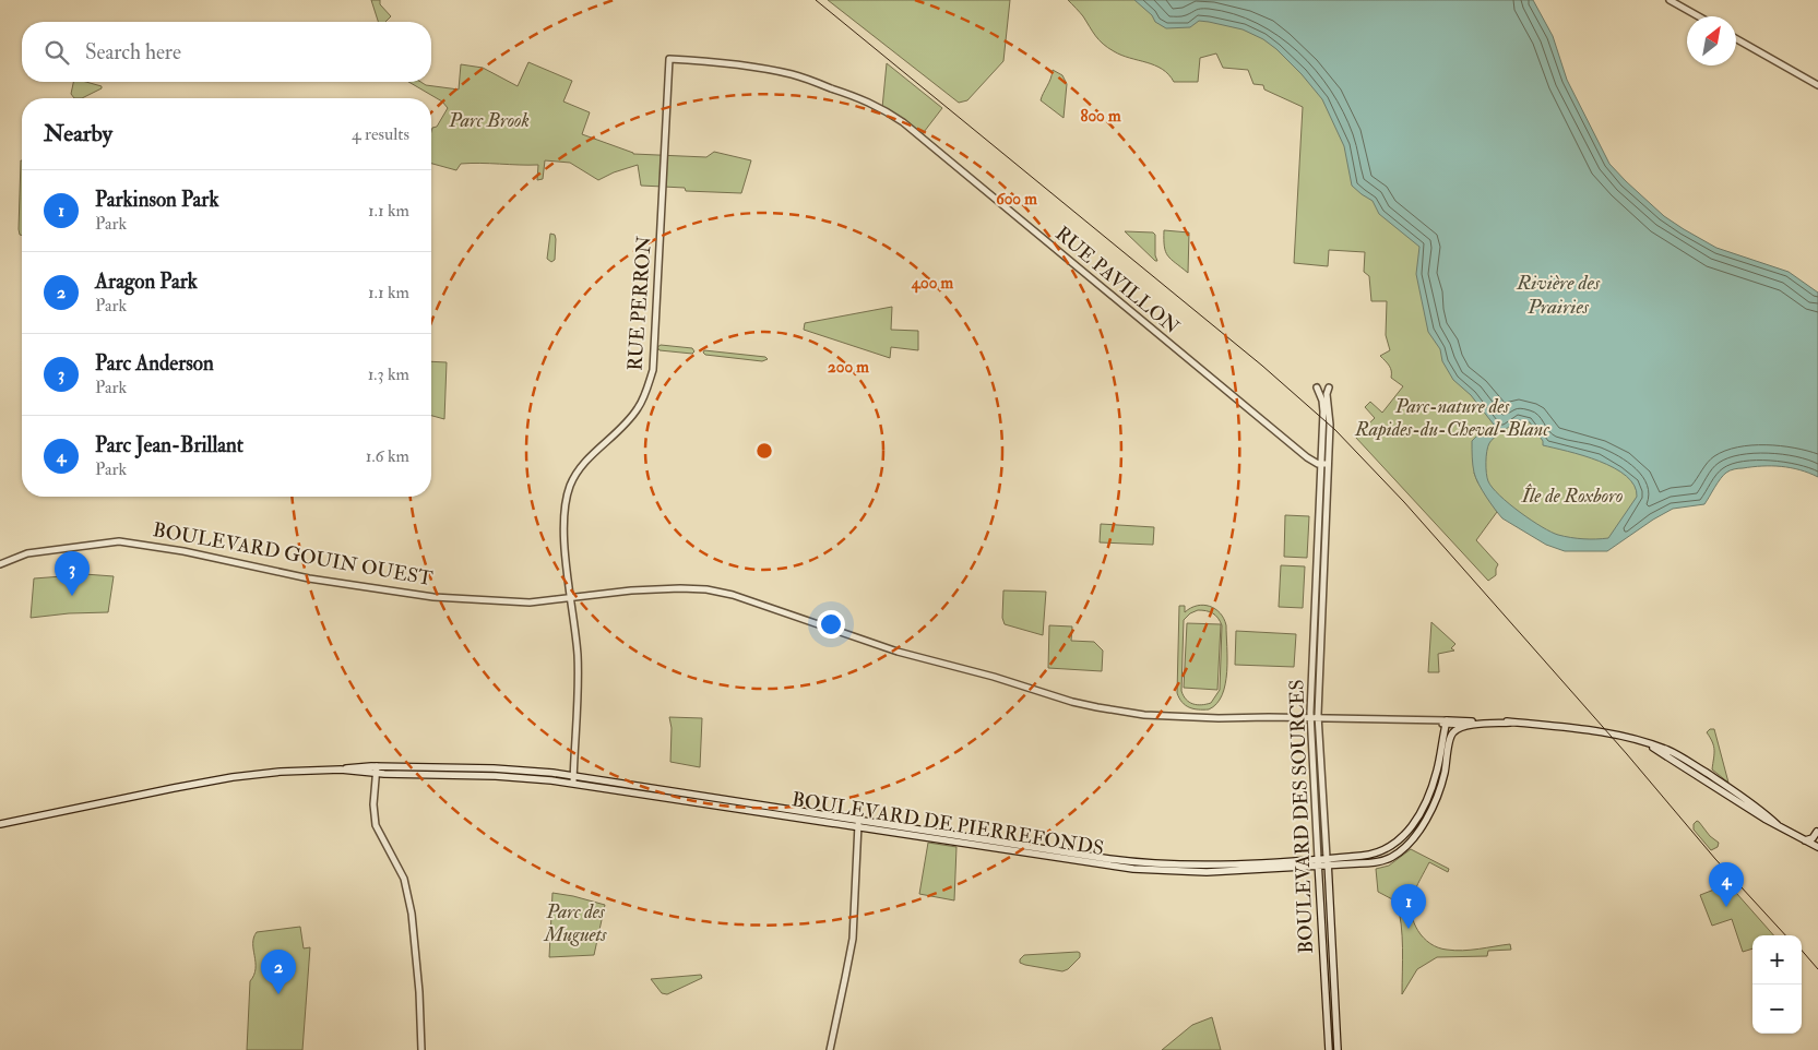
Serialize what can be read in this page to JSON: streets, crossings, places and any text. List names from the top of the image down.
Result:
{
  "streets": {
    "main road": ["BOULEVARD GOUIN OUEST", "BOULEVARD DES SOURCES", "BOULEVARD DE PIERREFONDS"],
    "street": ["RUE PAVILLON", "RUE PERRON"]
  },
  "crossings": [
    ["RUE PAVILLON", "RUE PERRON"],
    ["RUE PAVILLON", "BOULEVARD DES SOURCES"],
    ["RUE PERRON", "BOULEVARD GOUIN OUEST"],
    ["RUE PERRON", "BOULEVARD DE PIERREFONDS"],
    ["BOULEVARD GOUIN OUEST", "BOULEVARD DES SOURCES"],
    ["BOULEVARD GOUIN OUEST", "BOULEVARD DE PIERREFONDS"],
    ["BOULEVARD DES SOURCES", "BOULEVARD DE PIERREFONDS"]
  ],
  "water": ["Rivière des Prairies"],
  "parks": [
    "Parc Brook",
    "Parc-nature des Rapides-du-Cheval-Blanc",
    "Île de Roxboro",
    "Parc des Muguets"
  ],
  "north": "top right",
  "page": {
    "search": "Search here",
    "heading": ["Nearby", "4 results"],
    "list": [
      {
        "mark": "1",
        "name": "Parkinson Park",
        "note": "Park",
        "value": "1.1 km"
      },
      {
        "mark": "2",
        "name": "Aragon Park",
        "note": "Park",
        "value": "1.1 km"
      },
      {
        "mark": "3",
        "name": "Parc Anderson",
        "note": "Park",
        "value": "1.3 km"
      },
      {
        "mark": "4",
        "name": "Parc Jean-Brillant",
        "note": "Park",
        "value": "1.6 km"
      }
    ],
    "pins": [
      "3",
      "4",
      "1",
      "2"
    ],
    "map_buttons": ["+", "−"]
  },
  "rings": [
    "800 m",
    "600 m",
    "400 m",
    "200 m"
  ]
}
